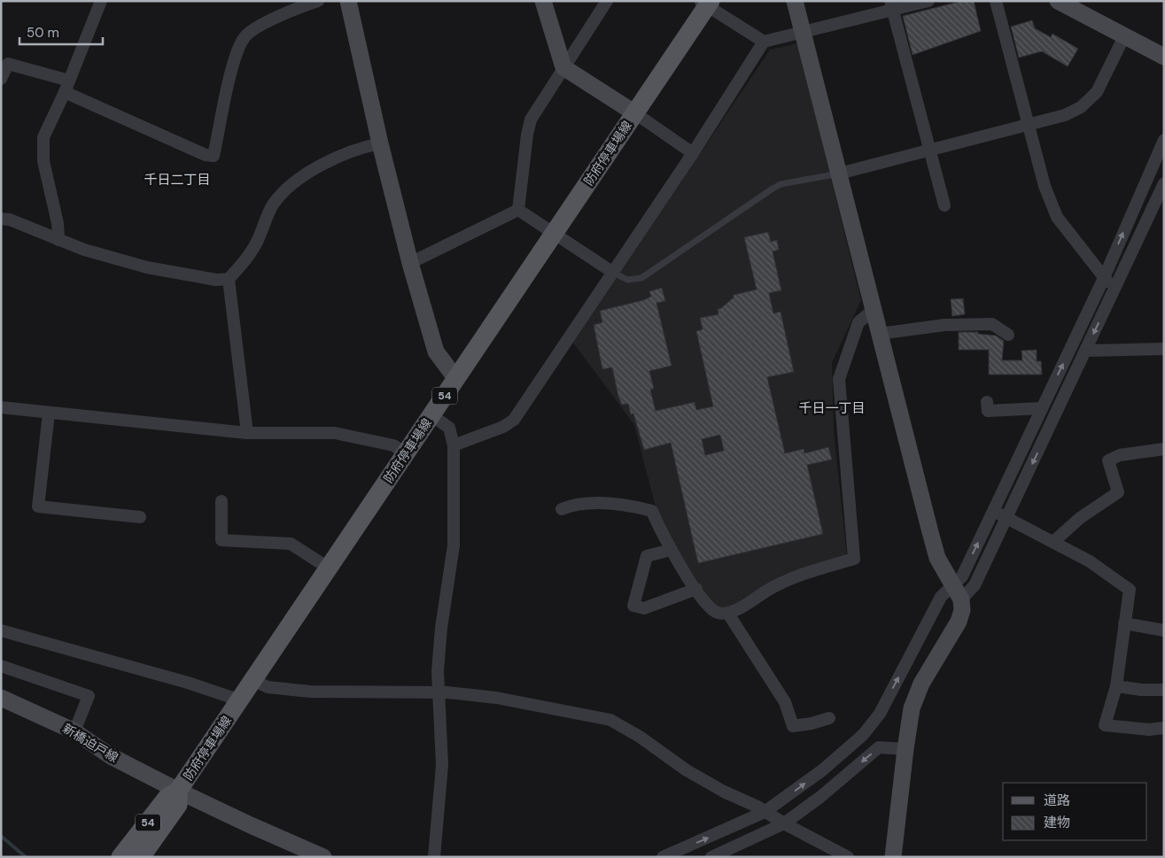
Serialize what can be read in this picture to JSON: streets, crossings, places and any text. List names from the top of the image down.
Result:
{
  "streets": {
    "main road": ["防府停車場線", "54"],
    "street": ["新橋迫戸線"]
  },
  "crossings": [
    ["防府停車場線", "新橋迫戸線"]
  ],
  "districts": ["千日二丁目", "千日一丁目"],
  "legend": ["道路", "建物"],
  "scale_bar": "50 m"
}
